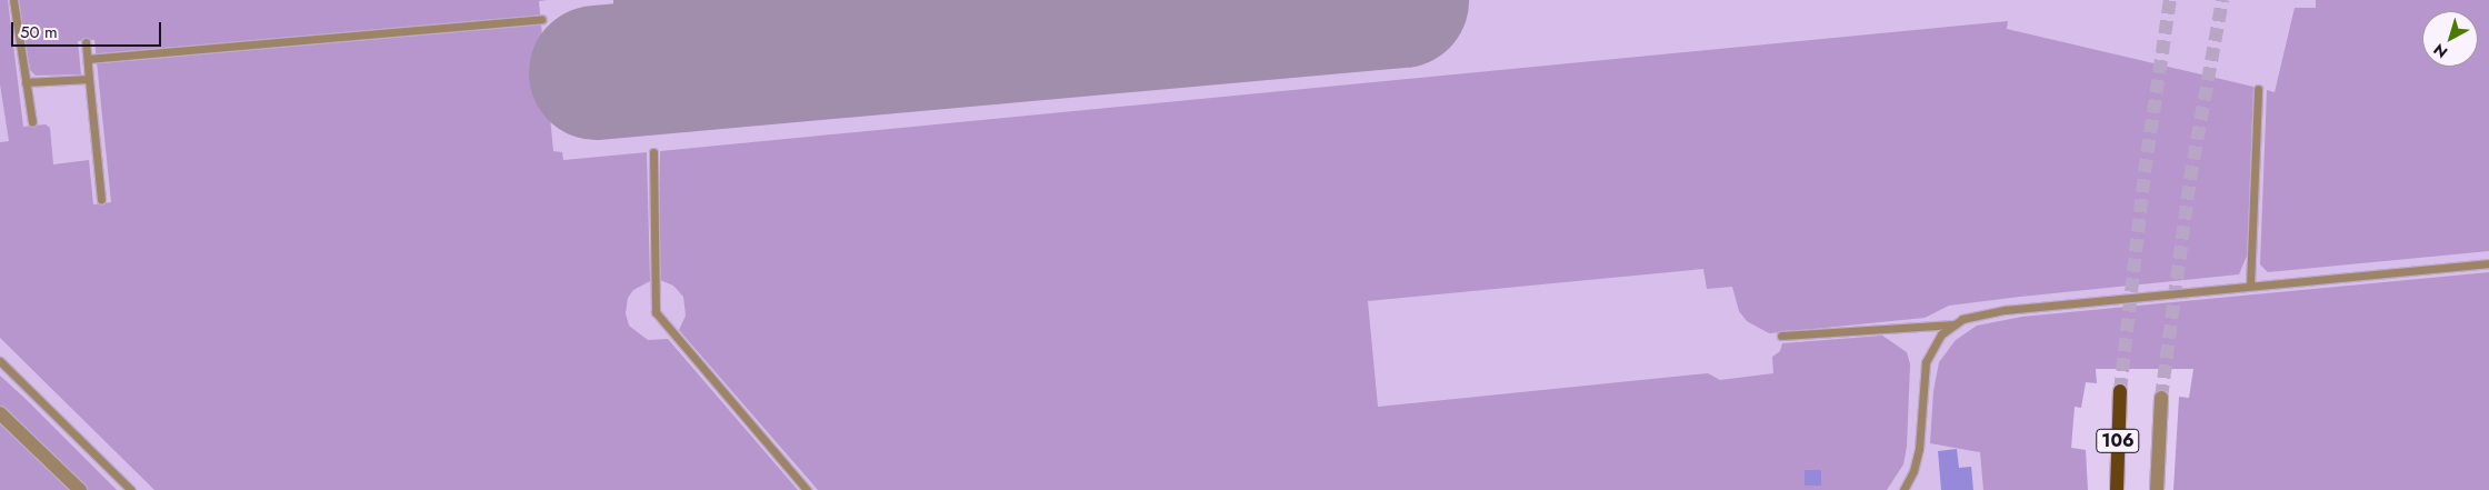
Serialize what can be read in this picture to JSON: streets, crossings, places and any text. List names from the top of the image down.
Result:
{
  "streets": {
    "main road": ["106"]
  },
  "scale_bar": "50 m",
  "north": "bottom left"
}
